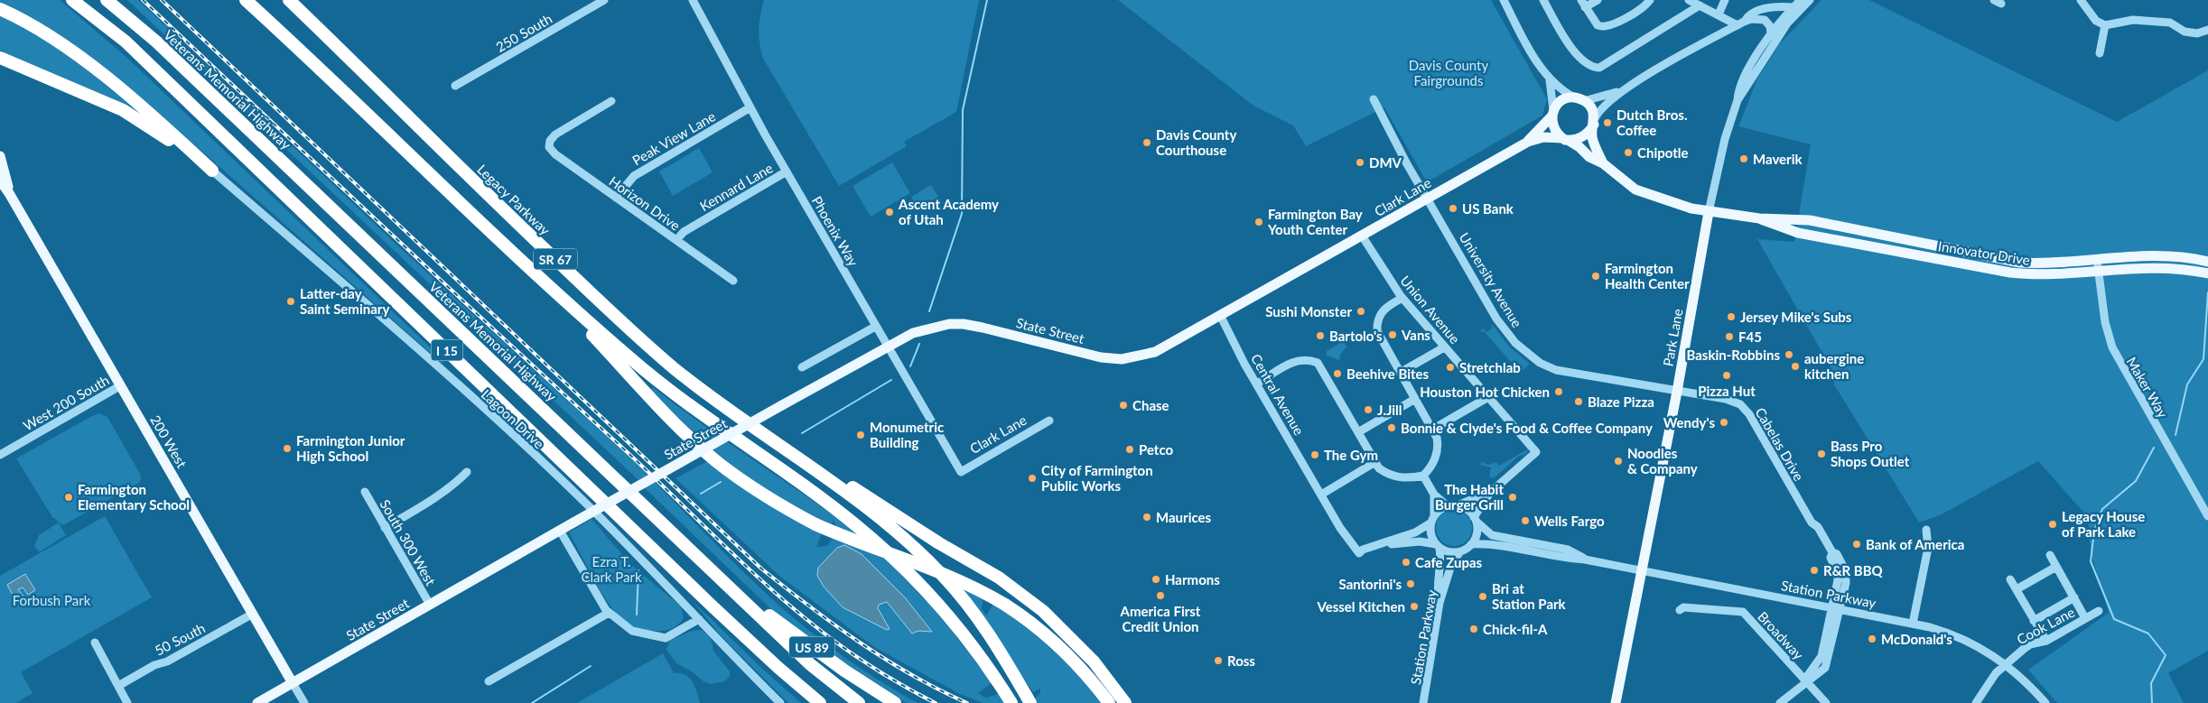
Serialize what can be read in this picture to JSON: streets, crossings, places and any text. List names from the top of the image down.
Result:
{
  "streets": {
    "highway": [
      "Veterans Memorial Highway",
      "Legacy Parkway",
      "SR 67",
      "I 15",
      "US 89"
    ],
    "main road": [
      "Clark Lane",
      "Innovator Drive",
      "State Street",
      "Park Lane",
      "200 West"
    ],
    "street": [
      "250 South",
      "Peak View Lane",
      "Kennard Lane",
      "Horizon Drive",
      "Phoenix Way",
      "University Avenue",
      "Union Avenue",
      "Maker Way",
      "Central Avenue",
      "West 200 South",
      "Lagoon Drive",
      "Cabelas Drive",
      "South 300 West",
      "Station Parkway",
      "Cook Lane",
      "Broadway",
      "50 South"
    ]
  },
  "crossings": [
    ["Veterans Memorial Highway", "US 89"],
    ["Peak View Lane", "Horizon Drive"],
    ["Peak View Lane", "Phoenix Way"],
    ["Kennard Lane", "Horizon Drive"],
    ["Kennard Lane", "Phoenix Way"],
    ["Clark Lane", "Phoenix Way"],
    ["Clark Lane", "Innovator Drive"],
    ["Clark Lane", "University Avenue"],
    ["Clark Lane", "Union Avenue"],
    ["Clark Lane", "State Street"],
    ["Clark Lane", "Central Avenue"],
    ["Phoenix Way", "State Street"],
    ["Innovator Drive", "Park Lane"],
    ["Innovator Drive", "Maker Way"],
    ["University Avenue", "Park Lane"],
    ["University Avenue", "Cabelas Drive"],
    ["Union Avenue", "Central Avenue"],
    ["Union Avenue", "Station Parkway"],
    ["State Street", "200 West"],
    ["State Street", "South 300 West"],
    ["Park Lane", "Cabelas Drive"],
    ["Park Lane", "Station Parkway"],
    ["Central Avenue", "Station Parkway"],
    ["West 200 South", "200 West"],
    ["200 West", "50 South"],
    ["Cabelas Drive", "Station Parkway"],
    ["Cabelas Drive", "Broadway"],
    ["Station Parkway", "Cook Lane"]
  ],
  "parks": ["Davis County Fairgrounds", "Ezra T. Clark Park", "Forbush Park"],
  "places": [
    "Dutch Bros. Coffee",
    "Davis County Courthouse",
    "Chipotle",
    "Maverik",
    "DMV",
    "US Bank",
    "Ascent Academy of Utah",
    "Farmington Bay Youth Center",
    "Farmington Health Center",
    "Latter-day Saint Seminary",
    "Sushi Monster",
    "Jersey Mike's Subs",
    "Vans",
    "Bartolo's",
    "F45",
    "Baskin-Robbins",
    "aubergine kitchen",
    "Stretchlab",
    "Beehive Bites",
    "Pizza Hut",
    "Houston Hot Chicken",
    "Blaze Pizza",
    "Chase",
    "J.Jill",
    "Wendy's",
    "Bonnie & Clyde's Food & Coffee Company",
    "Monumetric Building",
    "Farmington Junior High School",
    "Petco",
    "Bass Pro Shops Outlet",
    "The Gym",
    "Noodles & Company",
    "City of Farmington Public Works",
    "Farmington Elementary School",
    "The Habit Burger Grill",
    "Maurices",
    "Wells Fargo",
    "Legacy House of Park Lake",
    "Bank of America",
    "Cafe Zupas",
    "R&R BBQ",
    "Harmons",
    "Santorini's",
    "America First Credit Union",
    "Bri at Station Park",
    "Vessel Kitchen",
    "Chick-fil-A",
    "McDonald's",
    "Ross"
  ]
}
